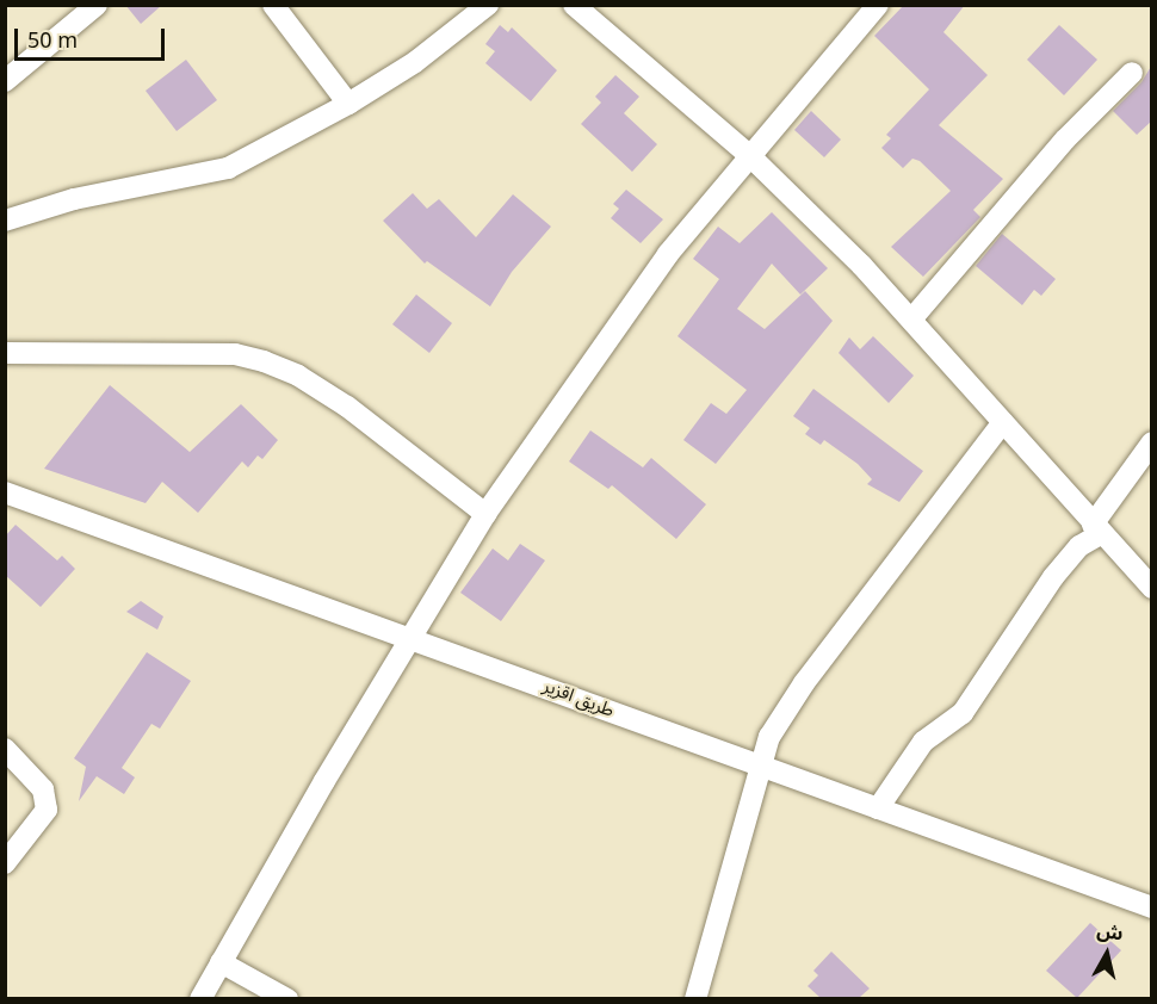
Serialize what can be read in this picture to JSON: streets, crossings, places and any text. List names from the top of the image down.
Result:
{
  "streets": {
    "street": ["طريق اقزير"]
  },
  "scale_bar": "50 m",
  "north": "top"
}
